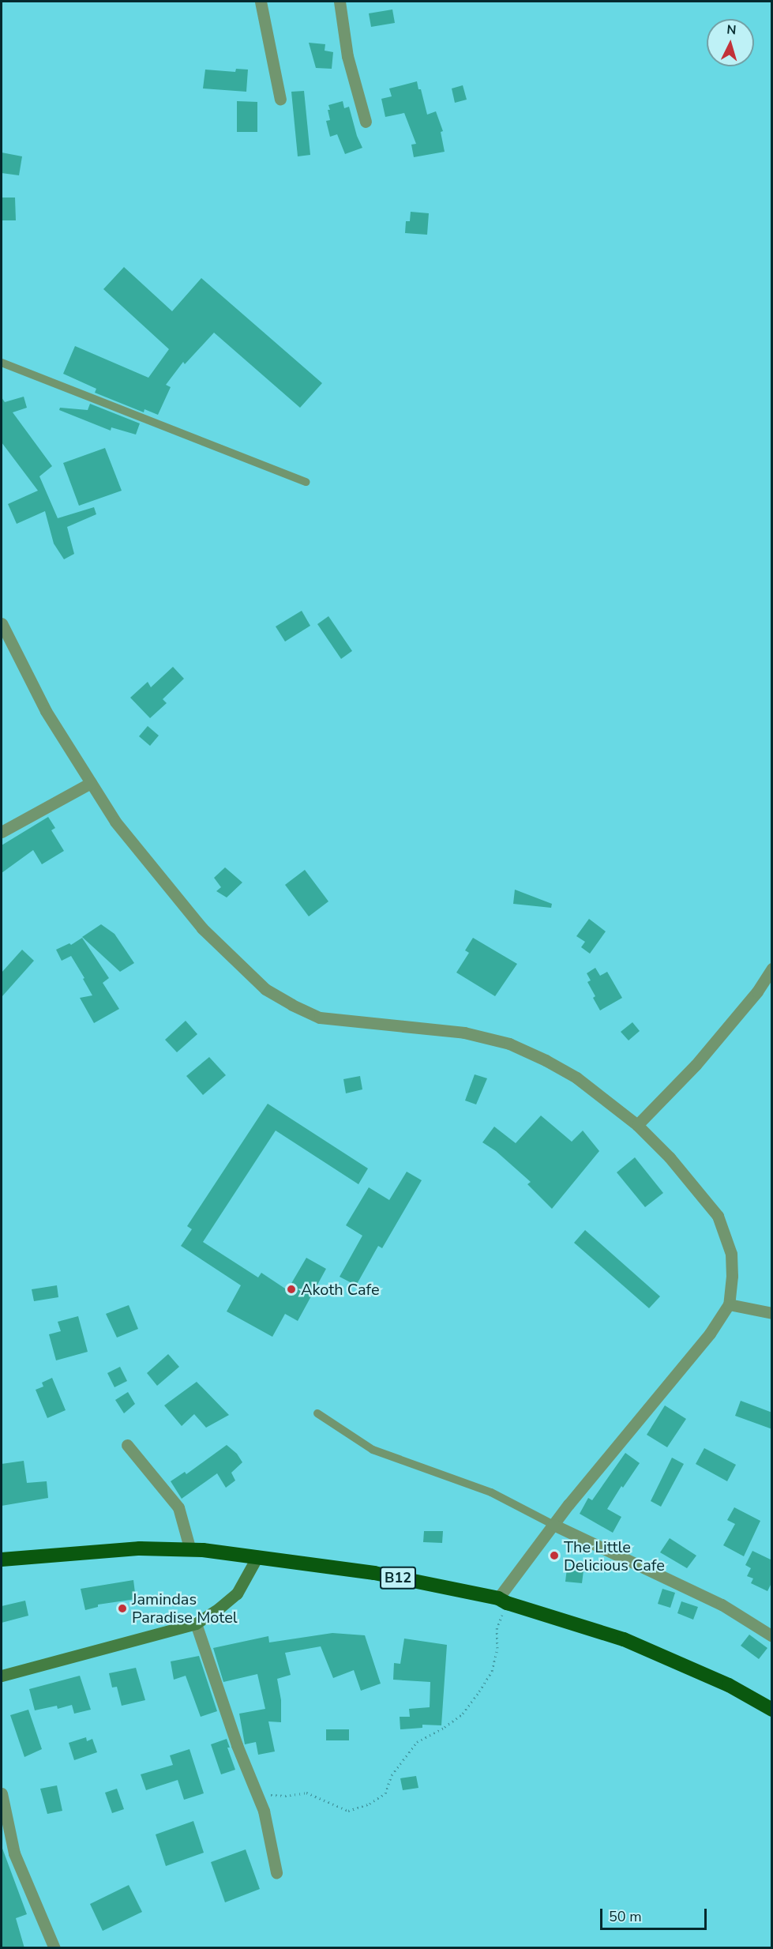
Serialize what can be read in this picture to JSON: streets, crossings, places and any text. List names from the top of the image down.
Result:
{
  "streets": {
    "highway": ["B12"]
  },
  "places": ["Akoth Cafe", "The Little Delicious Cafe", "Jamindas Paradise Motel"],
  "scale_bar": "50 m",
  "north": "top"
}
